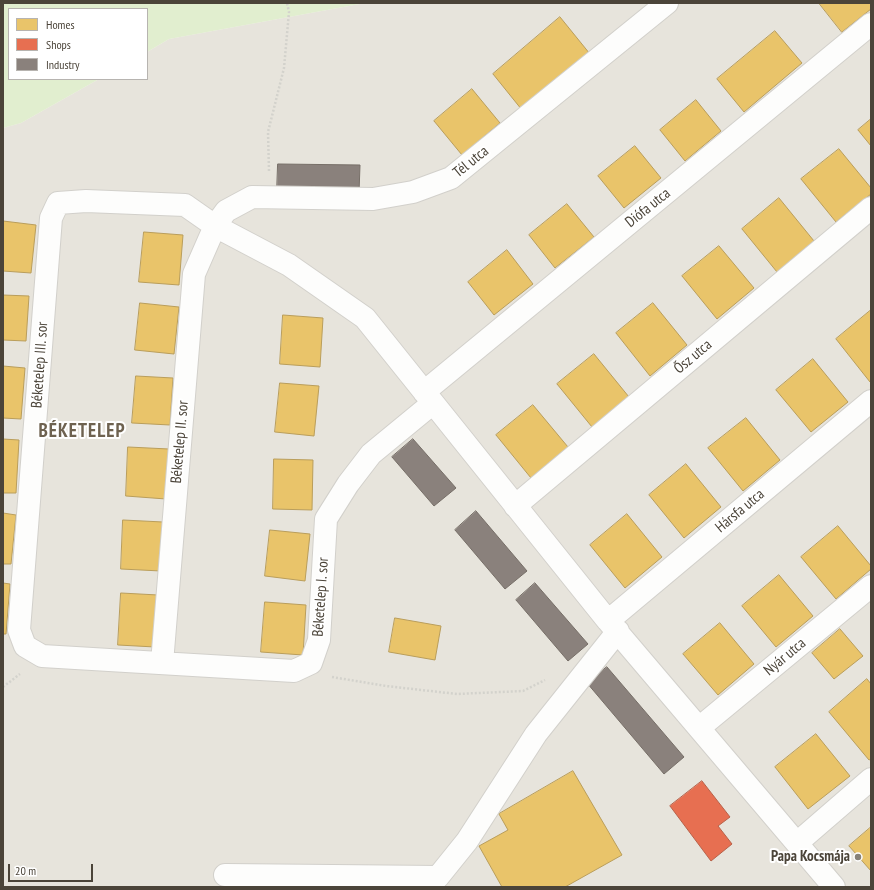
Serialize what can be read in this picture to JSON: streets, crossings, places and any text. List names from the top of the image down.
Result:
{
  "streets": {
    "street": [
      "Tél utca",
      "Diófa utca",
      "Ősz utca",
      "Béketelep III. sor",
      "Béketelep II. sor",
      "Hársfa utca",
      "Béketelep I. sor",
      "Nyár utca"
    ]
  },
  "crossings": [
    ["Tél utca", "Béketelep III. sor"],
    ["Tél utca", "Béketelep II. sor"],
    ["Diófa utca", "Béketelep I. sor"],
    ["Béketelep III. sor", "Béketelep II. sor"],
    ["Béketelep III. sor", "Béketelep I. sor"],
    ["Béketelep II. sor", "Béketelep I. sor"]
  ],
  "districts": ["BÉKETELEP"],
  "places": ["Papa Kocsmája"],
  "legend": ["Homes", "Shops", "Industry"],
  "scale_bar": "20 m"
}
